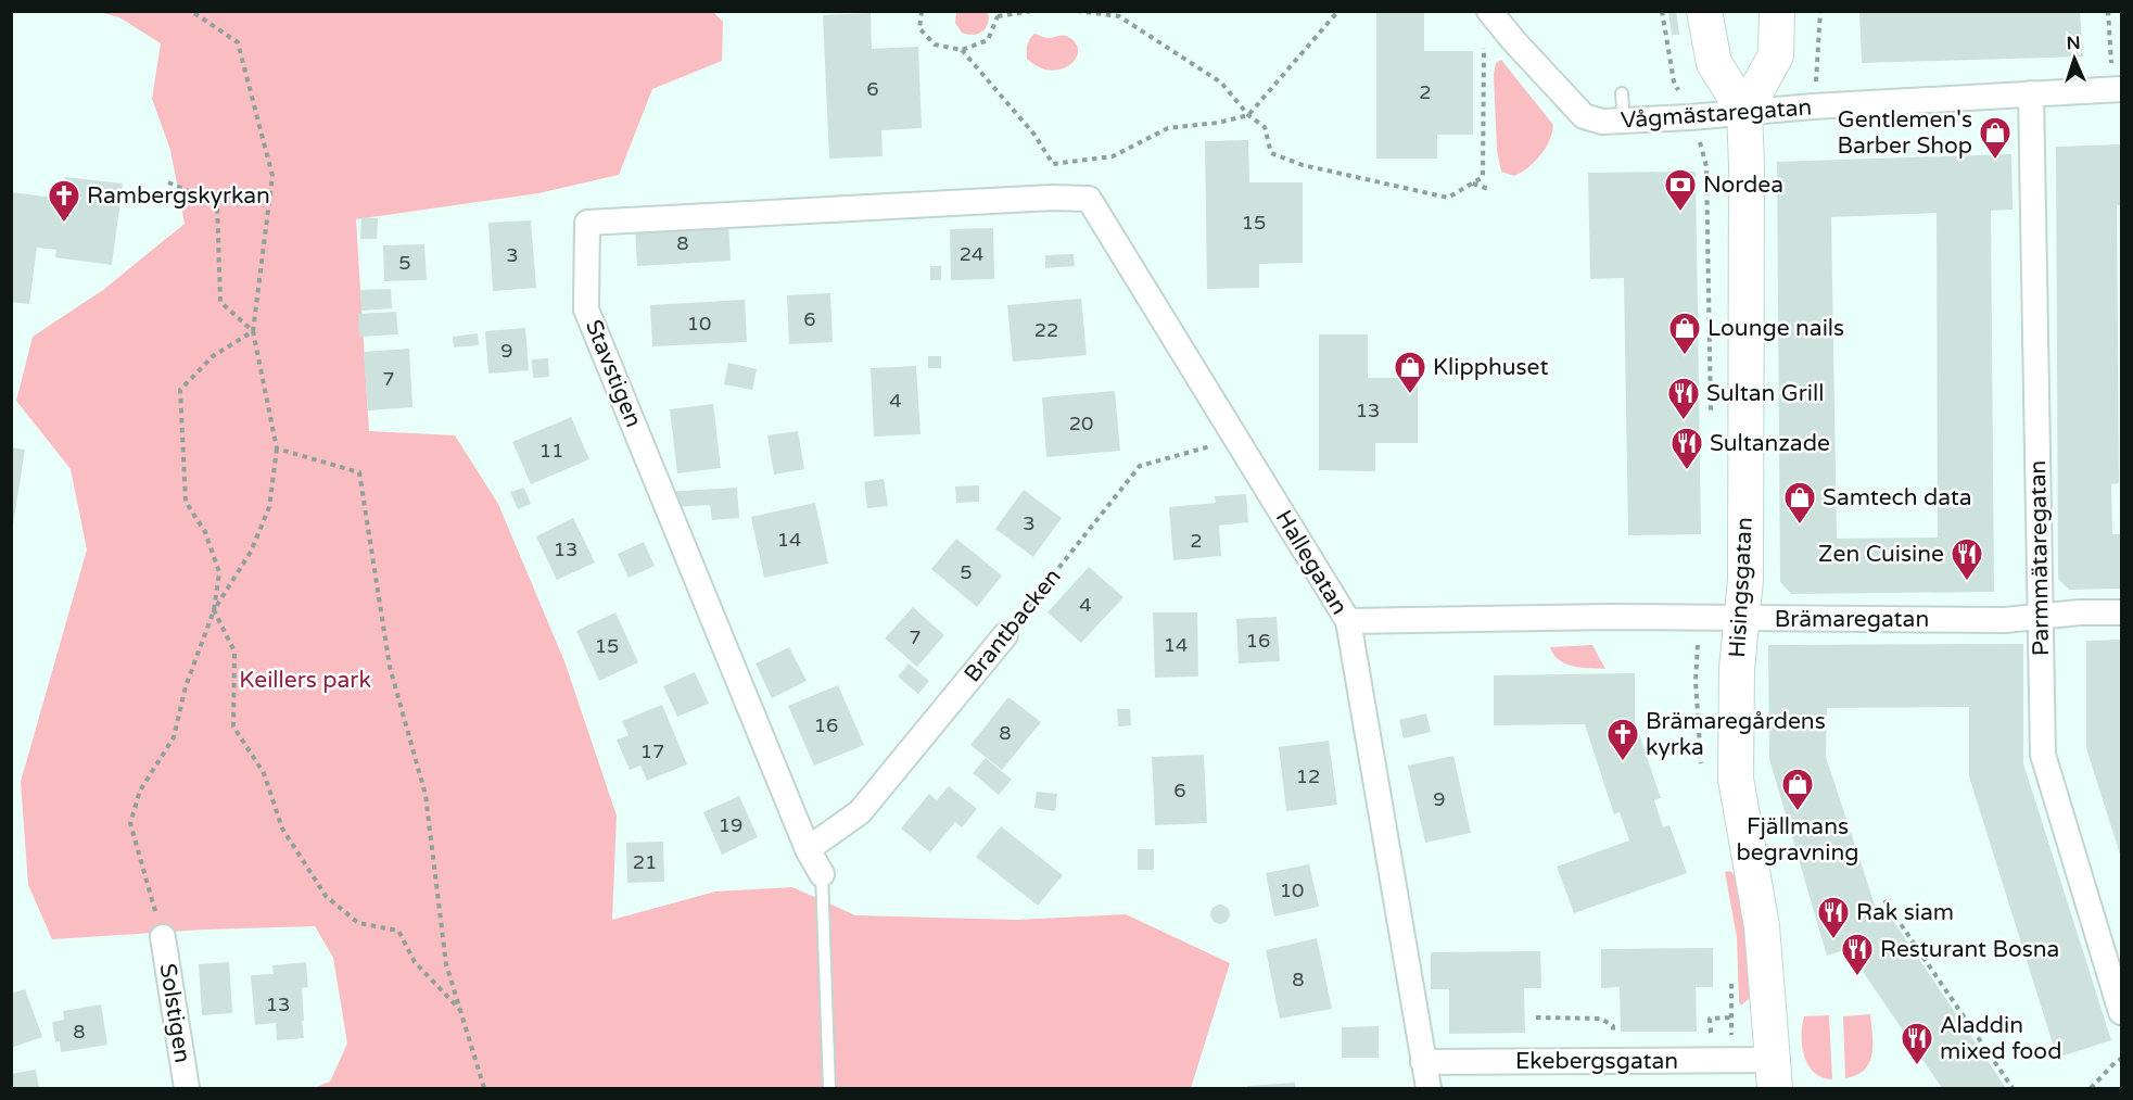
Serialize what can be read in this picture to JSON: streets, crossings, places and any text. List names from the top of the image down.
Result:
{
  "streets": {
    "street": [
      "Vågmästaregatan",
      "Stavstigen",
      "Parmmätaregatan",
      "Hallegatan",
      "Hisingsgatan",
      "Brämaregatan",
      "Brantbacken",
      "Solstigen",
      "Ekebergsgatan"
    ]
  },
  "crossings": [
    ["Vågmästaregatan", "Parmmätaregatan"],
    ["Vågmästaregatan", "Hisingsgatan"],
    ["Stavstigen", "Hallegatan"],
    ["Stavstigen", "Brantbacken"],
    ["Parmmätaregatan", "Brämaregatan"],
    ["Hallegatan", "Brämaregatan"],
    ["Hallegatan", "Brantbacken"],
    ["Hallegatan", "Ekebergsgatan"],
    ["Hisingsgatan", "Brämaregatan"],
    ["Hisingsgatan", "Ekebergsgatan"]
  ],
  "parks": ["Keillers park"],
  "places": {
    "shop": [
      "Gentlemen's Barber Shop",
      "Lounge nails",
      "Klipphuset",
      "Samtech data",
      "Fjällmans begravning"
    ],
    "bank": ["Nordea"],
    "church": ["Rambergskyrkan", "Brämaregårdens kyrka"],
    "restaurant": [
      "Sultan Grill",
      "Sultanzade",
      "Zen Cuisine",
      "Rak siam",
      "Resturant Bosna",
      "Aladdin mixed food"
    ]
  },
  "house_numbers": [
    "6",
    "2",
    "15",
    "8",
    "24",
    "3",
    "5",
    "6",
    "10",
    "22",
    "9",
    "7",
    "4",
    "13",
    "20",
    "11",
    "3",
    "14",
    "2",
    "13",
    "5",
    "4",
    "7",
    "16",
    "14",
    "15",
    "16",
    "8",
    "17",
    "12",
    "6",
    "9",
    "19",
    "21",
    "10",
    "8",
    "13",
    "8"
  ],
  "north": "top"
}
